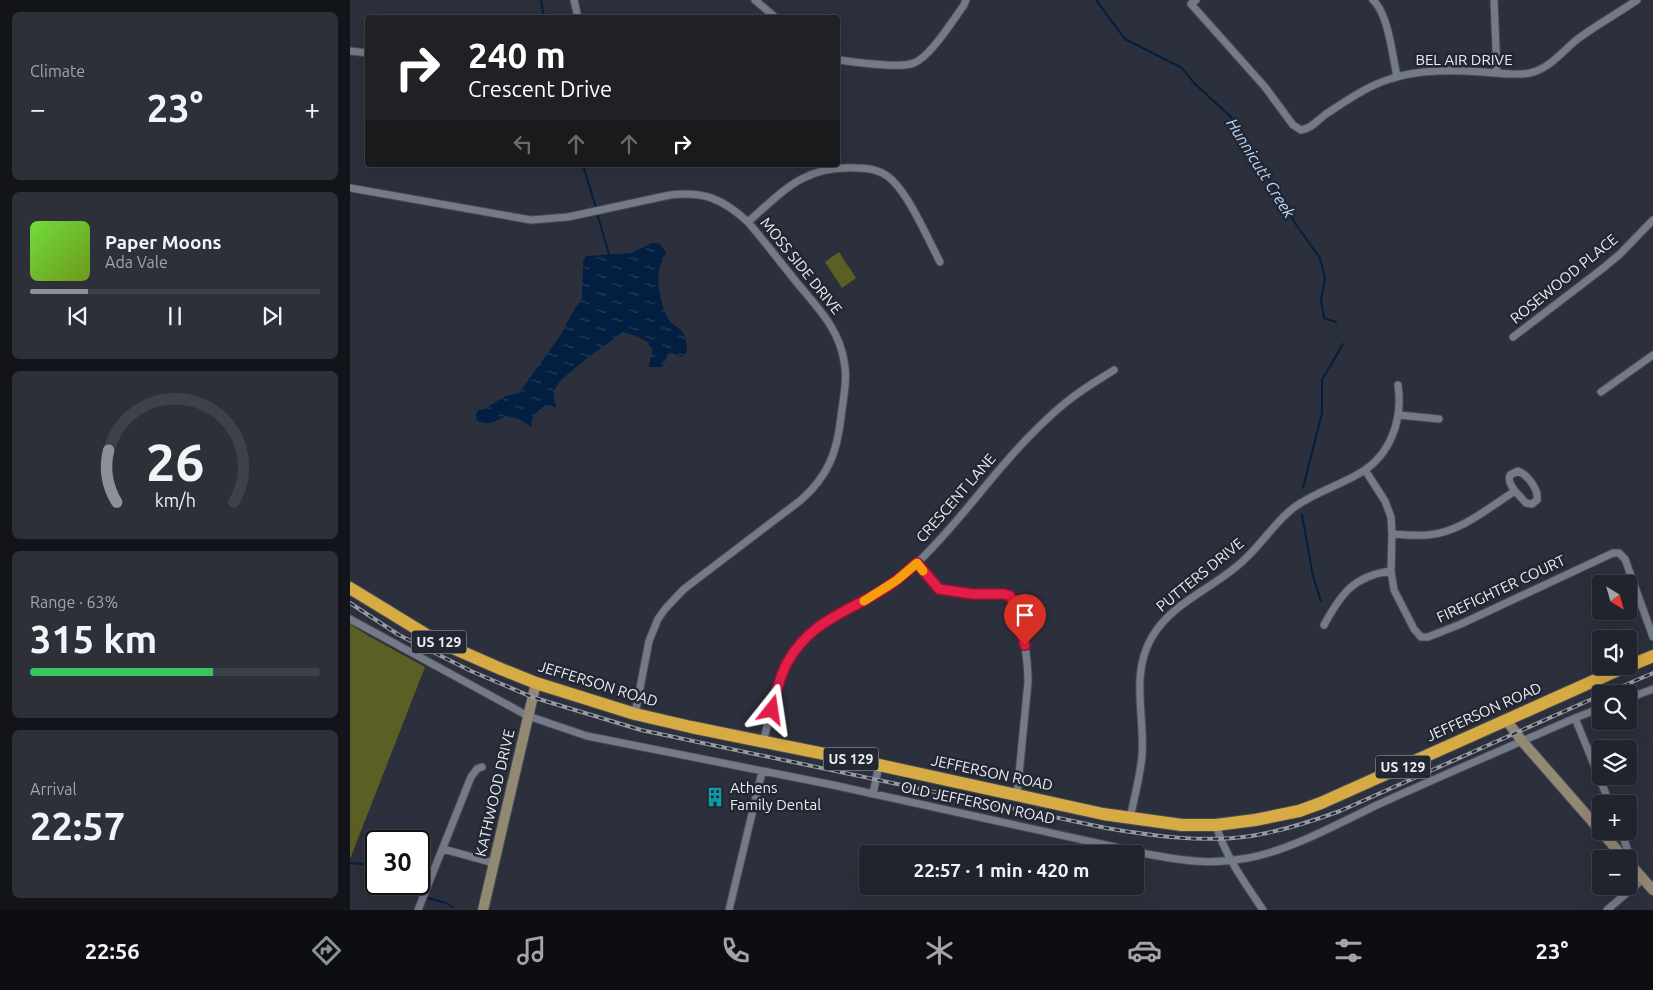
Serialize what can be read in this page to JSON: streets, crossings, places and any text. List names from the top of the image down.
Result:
{
  "streets": {
    "highway": ["US 129", "JEFFERSON ROAD"],
    "street": [
      "BEL AIR DRIVE",
      "MOSS SIDE DRIVE",
      "ROSEWOOD PLACE",
      "CRESCENT LANE",
      "PUTTERS DRIVE",
      "FIREFIGHTER COURT",
      "KATHWOOD DRIVE",
      "OLD JEFFERSON ROAD"
    ]
  },
  "crossings": [
    ["MOSS SIDE DRIVE", "JEFFERSON ROAD"],
    ["CRESCENT LANE", "JEFFERSON ROAD"],
    ["PUTTERS DRIVE", "FIREFIGHTER COURT"],
    ["PUTTERS DRIVE", "JEFFERSON ROAD"],
    ["JEFFERSON ROAD", "KATHWOOD DRIVE"],
    ["KATHWOOD DRIVE", "OLD JEFFERSON ROAD"]
  ],
  "water": ["Hunnicutt Creek"],
  "places": {
    "building": ["Athens Family Dental"]
  },
  "north": "bottom right",
  "page": {
    "tile": [
      "Climate",
      ["Range · 63%", "315 km"],
      ["Arrival", "22:57"]
    ],
    "turn": ["240 m", "Crescent Drive"],
    "heat": ["−", "23°", "+"],
    "song": ["Paper Moons", "Ada Vale"],
    "map_buttons": ["+", "−"],
    "limit": "30",
    "trip": "22:57 · 1 min · 420 m",
    "tabs": ["22:56", "23°"],
    "gauge": ["26", "km/h"]
  }
}
